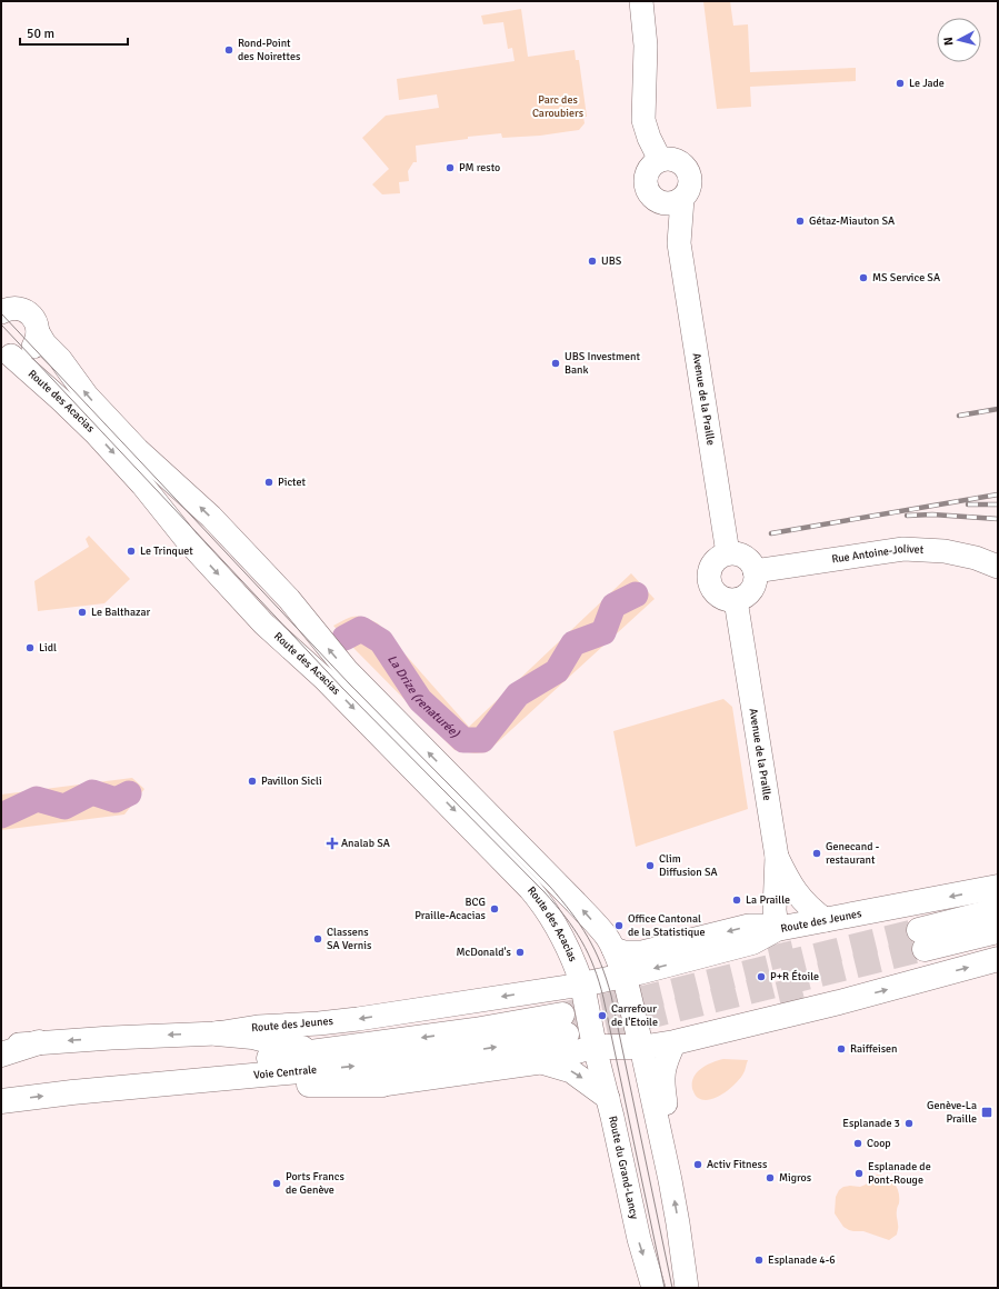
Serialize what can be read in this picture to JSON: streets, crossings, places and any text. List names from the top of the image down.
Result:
{
  "streets": {
    "main road": [
      "Avenue de la Praille",
      "Route des Acacias",
      "Rue Antoine-Jolivet",
      "Route des Jeunes",
      "Voie Centrale",
      "Route du Grand-Lancy"
    ]
  },
  "crossings": [
    ["Avenue de la Praille", "Rue Antoine-Jolivet"],
    ["Avenue de la Praille", "Route des Jeunes"],
    ["Route des Acacias", "Route des Jeunes"]
  ],
  "water": ["La Drize (renaturée)"],
  "parks": ["Parc des Caroubiers"],
  "places": {
    "other": [
      "Rond-Point des Noirettes",
      "Le Jade",
      "PM resto",
      "Gétaz-Miauton SA",
      "UBS",
      "MS Service SA",
      "UBS Investment Bank",
      "Pictet",
      "Le Trinquet",
      "Le Balthazar",
      "Lidl",
      "Pavillon Sicli",
      "Genecand - restaurant",
      "Clim Diffusion SA",
      "La Praille",
      "BCG Praille-Acacias",
      "Office Cantonal de la Statistique",
      "Classens SA Vernis",
      "McDonald's",
      "P+R Étoile",
      "Carrefour de l'Etoile",
      "Raiffeisen",
      "Esplanade 3",
      "Coop",
      "Activ Fitness",
      "Esplanade de Pont-Rouge",
      "Migros",
      "Ports Francs de Genève",
      "Esplanade 4-6"
    ],
    "health": ["Analab SA"],
    "transit": ["Genève-La Praille"]
  },
  "scale_bar": "50 m",
  "north": "left"
}
